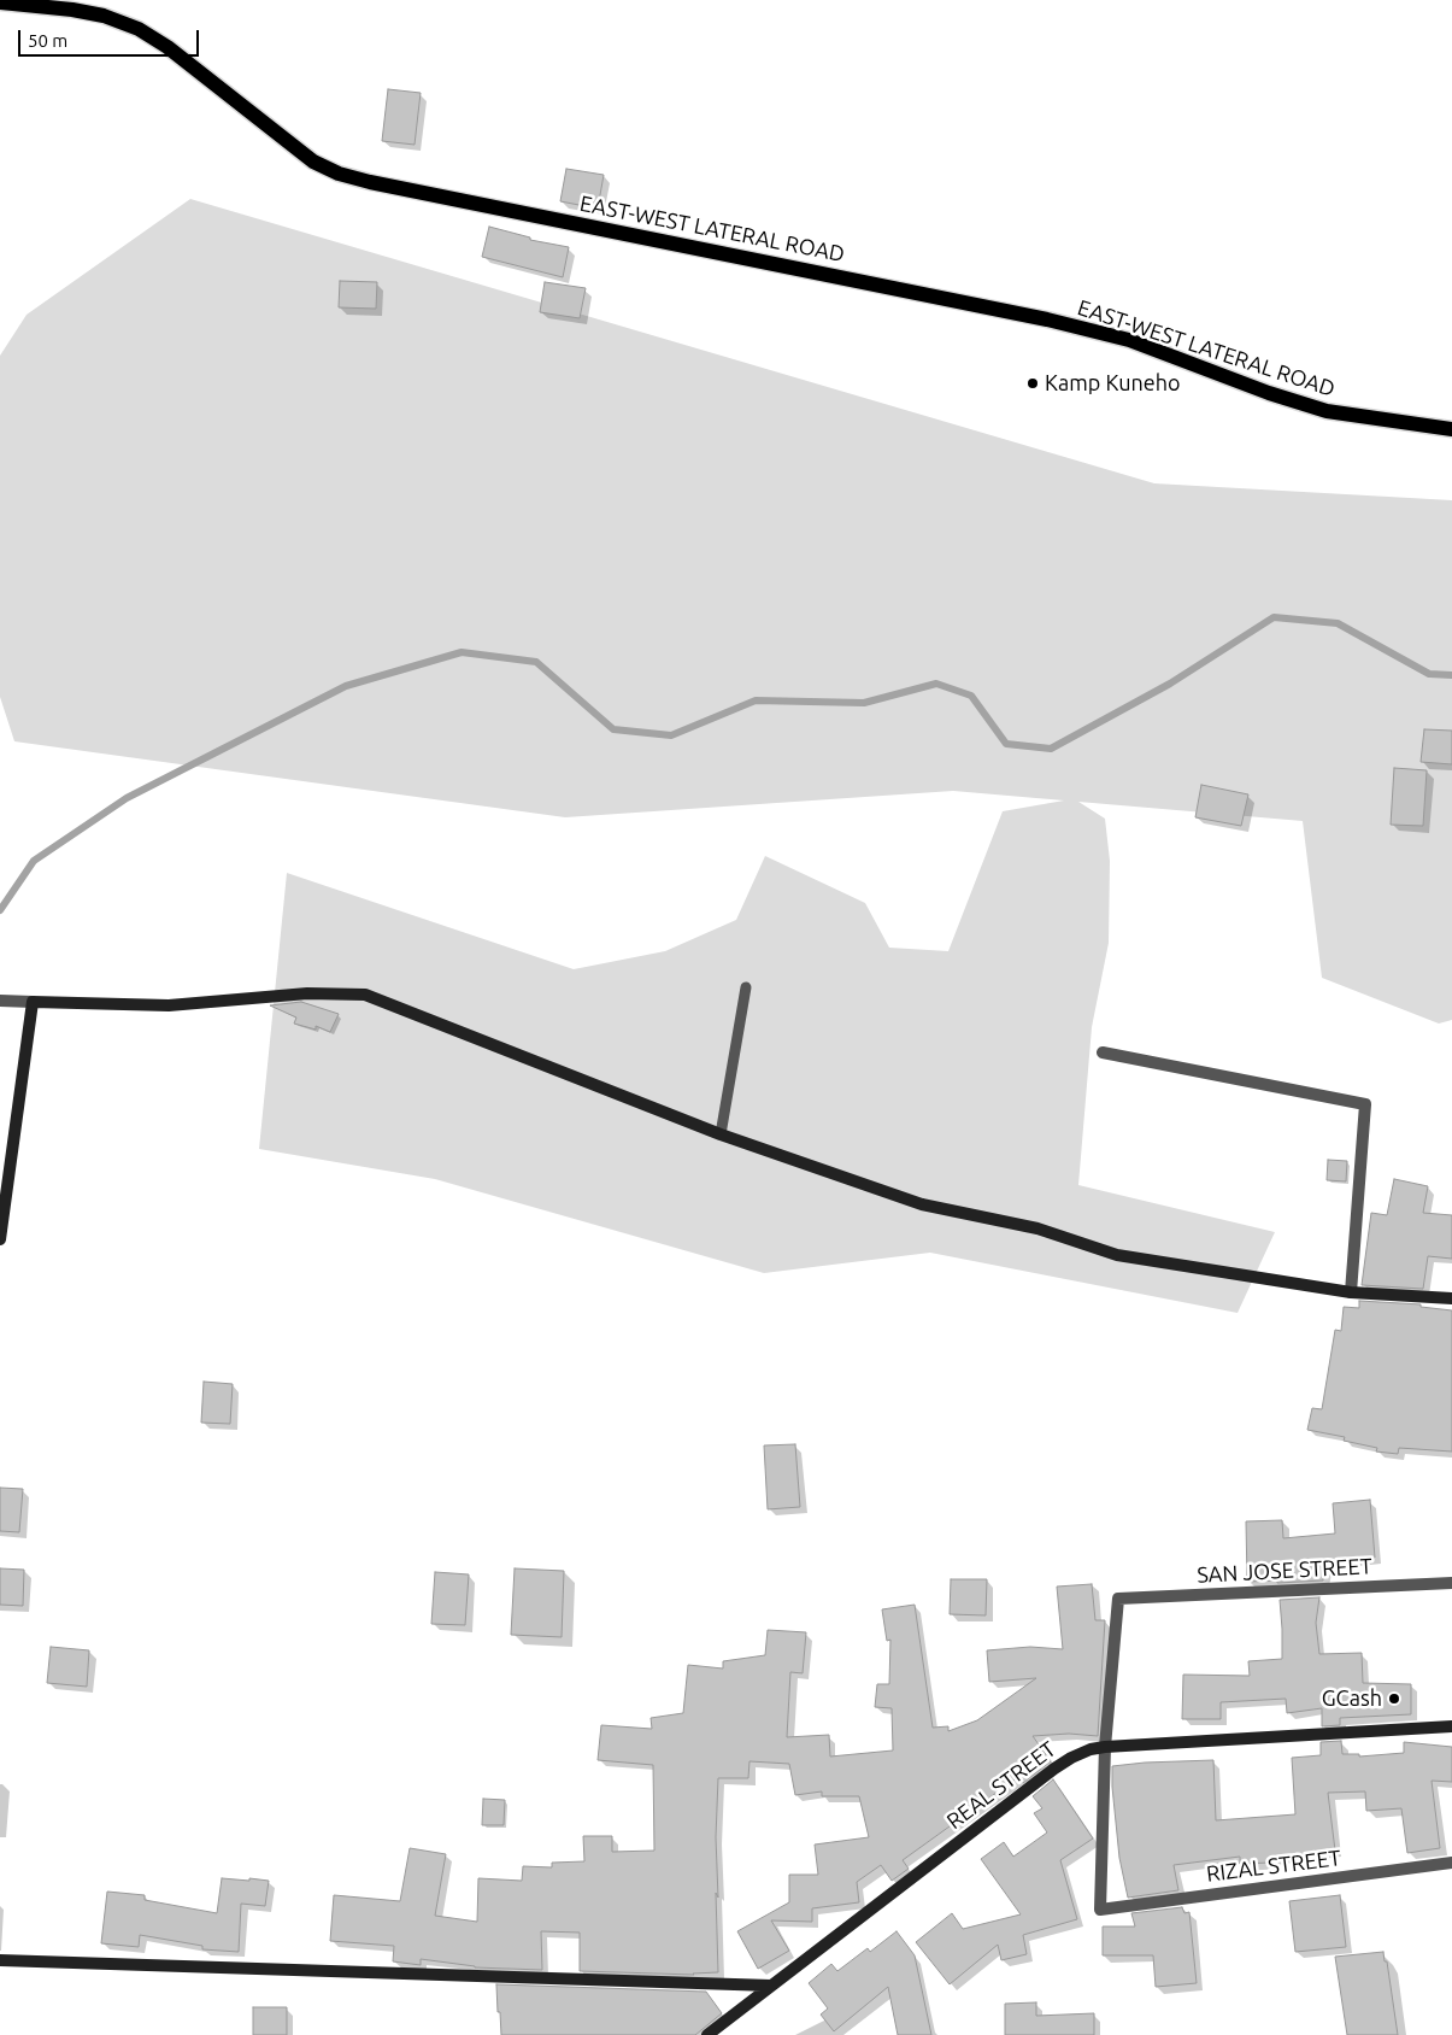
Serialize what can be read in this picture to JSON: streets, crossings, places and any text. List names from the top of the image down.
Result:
{
  "streets": {
    "main road": ["EAST-WEST LATERAL ROAD"],
    "street": ["SAN JOSE STREET", "REAL STREET", "RIZAL STREET"]
  },
  "crossings": [
    ["SAN JOSE STREET", "REAL STREET"],
    ["SAN JOSE STREET", "RIZAL STREET"],
    ["REAL STREET", "RIZAL STREET"]
  ],
  "places": ["Kamp Kuneho", "GCash"],
  "scale_bar": "50 m"
}
